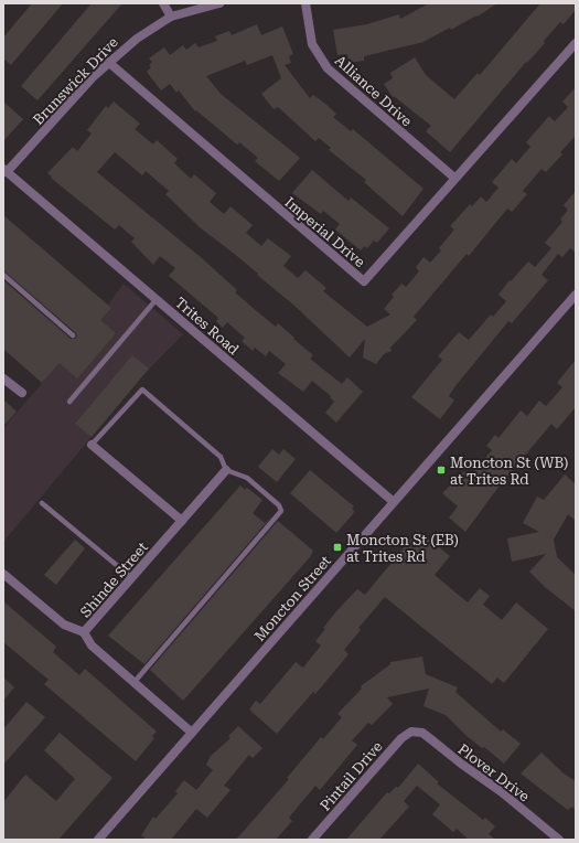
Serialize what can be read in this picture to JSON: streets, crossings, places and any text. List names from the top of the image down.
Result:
{
  "streets": {
    "street": [
      "Brunswick Drive",
      "Alliance Drive",
      "Imperial Drive",
      "Trites Road",
      "Shinde Street",
      "Moncton Street",
      "Plover Drive",
      "Pintail Drive"
    ]
  },
  "crossings": [
    ["Brunswick Drive", "Imperial Drive"],
    ["Brunswick Drive", "Trites Road"],
    ["Alliance Drive", "Imperial Drive"],
    ["Trites Road", "Moncton Street"],
    ["Shinde Street", "Moncton Street"],
    ["Plover Drive", "Pintail Drive"]
  ],
  "places": {
    "transit": ["Moncton St (WB) at Trites Rd", "Moncton St (EB) at Trites Rd"]
  }
}
